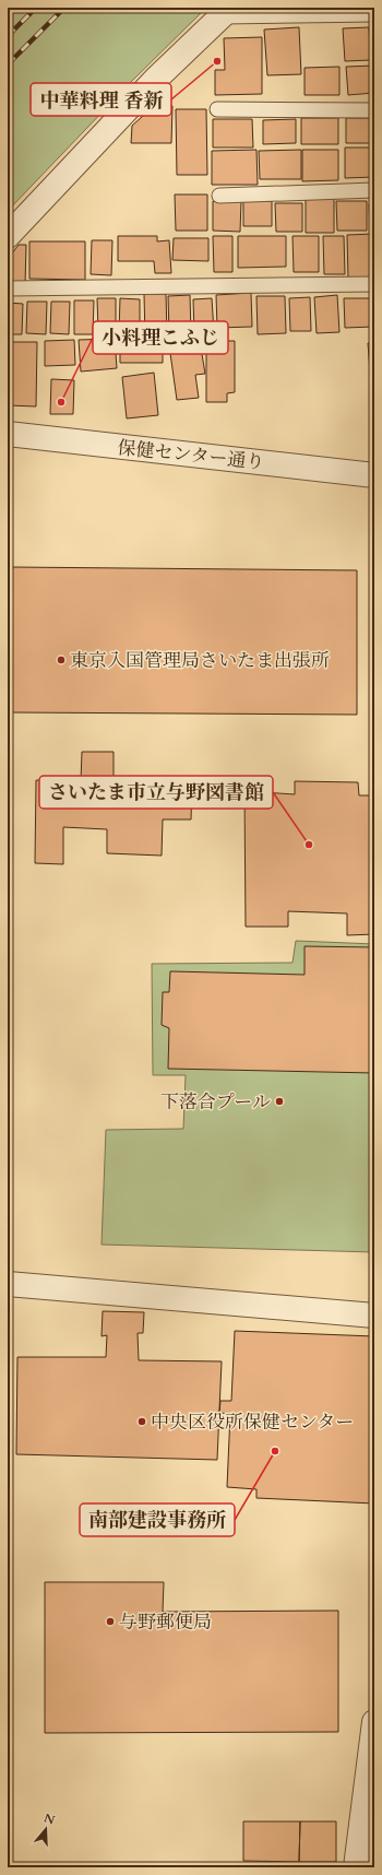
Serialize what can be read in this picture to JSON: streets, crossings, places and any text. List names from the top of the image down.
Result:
{
  "streets": {
    "street": ["保健センター通り"]
  },
  "places": [
    "中華料理 香新",
    "小料理こふじ",
    "東京入国管理局さいたま出張所",
    "さいたま市立与野図書館",
    "下落合プール",
    "中央区役所保健センター",
    "南部建設事務所",
    "与野郵便局"
  ],
  "north": "top"
}
